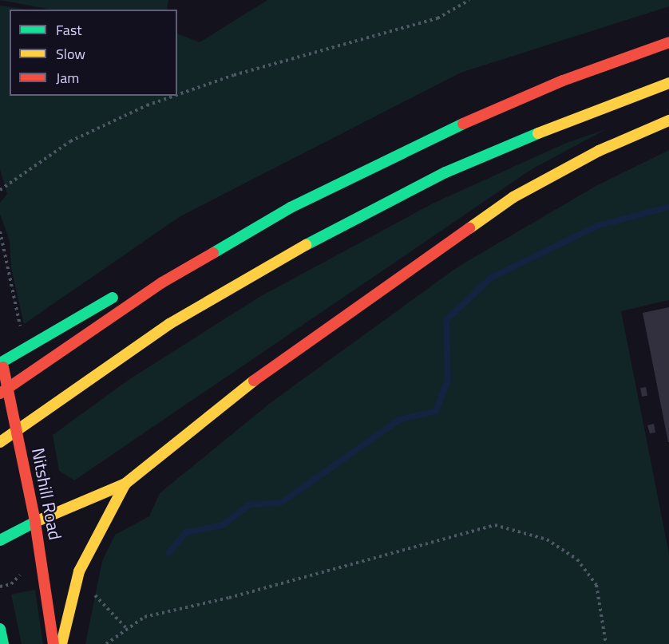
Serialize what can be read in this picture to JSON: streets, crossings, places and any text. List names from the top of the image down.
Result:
{
  "streets": {
    "main road": ["Nitshill Road"]
  },
  "legend": ["Fast", "Slow", "Jam"]
}
